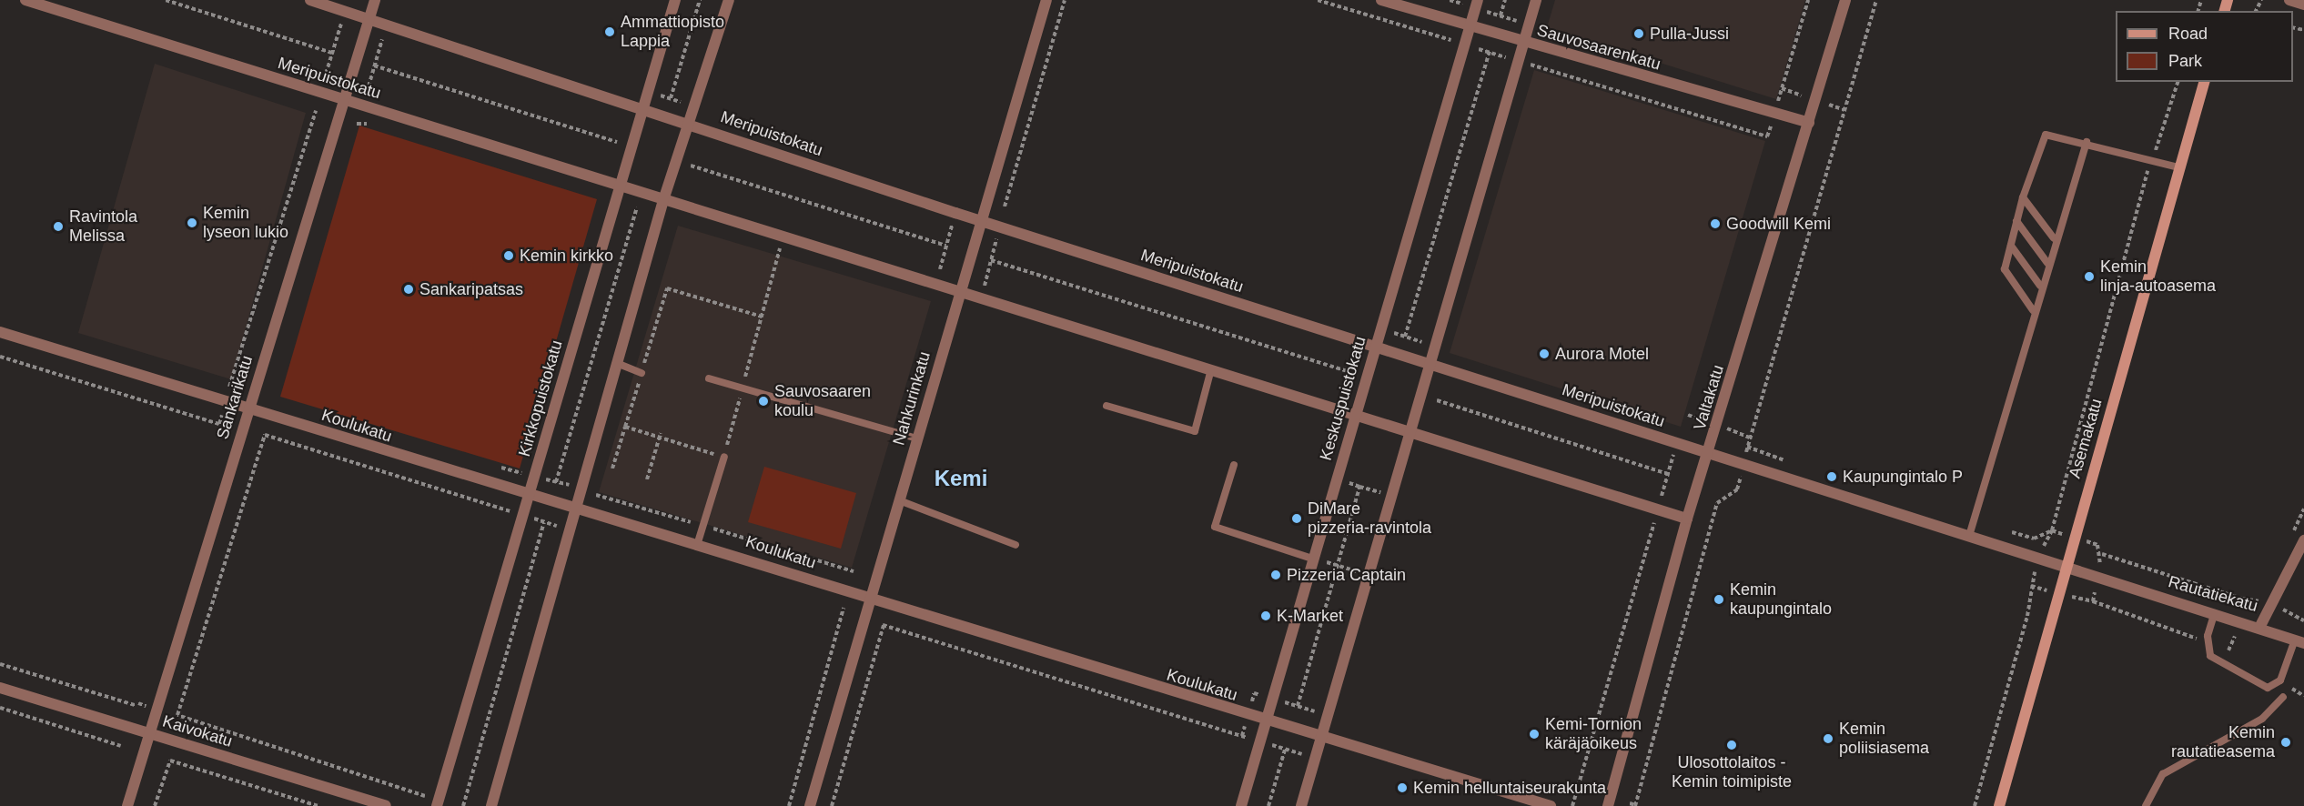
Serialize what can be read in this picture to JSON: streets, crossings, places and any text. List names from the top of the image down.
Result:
{
  "streets": {
    "main road": ["Asemakatu"],
    "street": [
      "Sauvosaarenkatu",
      "Meripuistokatu",
      "Sankarikatu",
      "Valtakatu",
      "Kirkkopuistokatu",
      "Nahkurinkatu",
      "Keskuspuistokatu",
      "Koulukatu",
      "Rautatiekatu",
      "Kaivokatu"
    ]
  },
  "crossings": [
    ["Sauvosaarenkatu", "Valtakatu"],
    ["Sauvosaarenkatu", "Keskuspuistokatu"],
    ["Meripuistokatu", "Sankarikatu"],
    ["Meripuistokatu", "Valtakatu"],
    ["Meripuistokatu", "Kirkkopuistokatu"],
    ["Meripuistokatu", "Nahkurinkatu"],
    ["Meripuistokatu", "Keskuspuistokatu"],
    ["Meripuistokatu", "Asemakatu"],
    ["Meripuistokatu", "Rautatiekatu"],
    ["Sankarikatu", "Koulukatu"],
    ["Sankarikatu", "Kaivokatu"],
    ["Kirkkopuistokatu", "Koulukatu"],
    ["Nahkurinkatu", "Koulukatu"],
    ["Keskuspuistokatu", "Koulukatu"],
    ["Asemakatu", "Rautatiekatu"]
  ],
  "districts": ["Kemi"],
  "places": [
    "Ammattiopisto Lappia",
    "Pulla-Jussi",
    "Kemin lyseon lukio",
    "Goodwill Kemi",
    "Ravintola Melissa",
    "Kemin kirkko",
    "Kemin linja-autoasema",
    "Sankaripatsas",
    "Aurora Motel",
    "Sauvosaaren koulu",
    "Kaupungintalo P",
    "DiMare pizzeria-ravintola",
    "Pizzeria Captain",
    "Kemin kaupungintalo",
    "K-Market",
    "Kemi-Tornion käräjäoikeus",
    "Kemin poliisiasema",
    "Kemin rautatieasema",
    "Ulosottolaitos - Kemin toimipiste",
    "Kemin helluntaiseurakunta"
  ],
  "legend": ["Road", "Park"]
}
